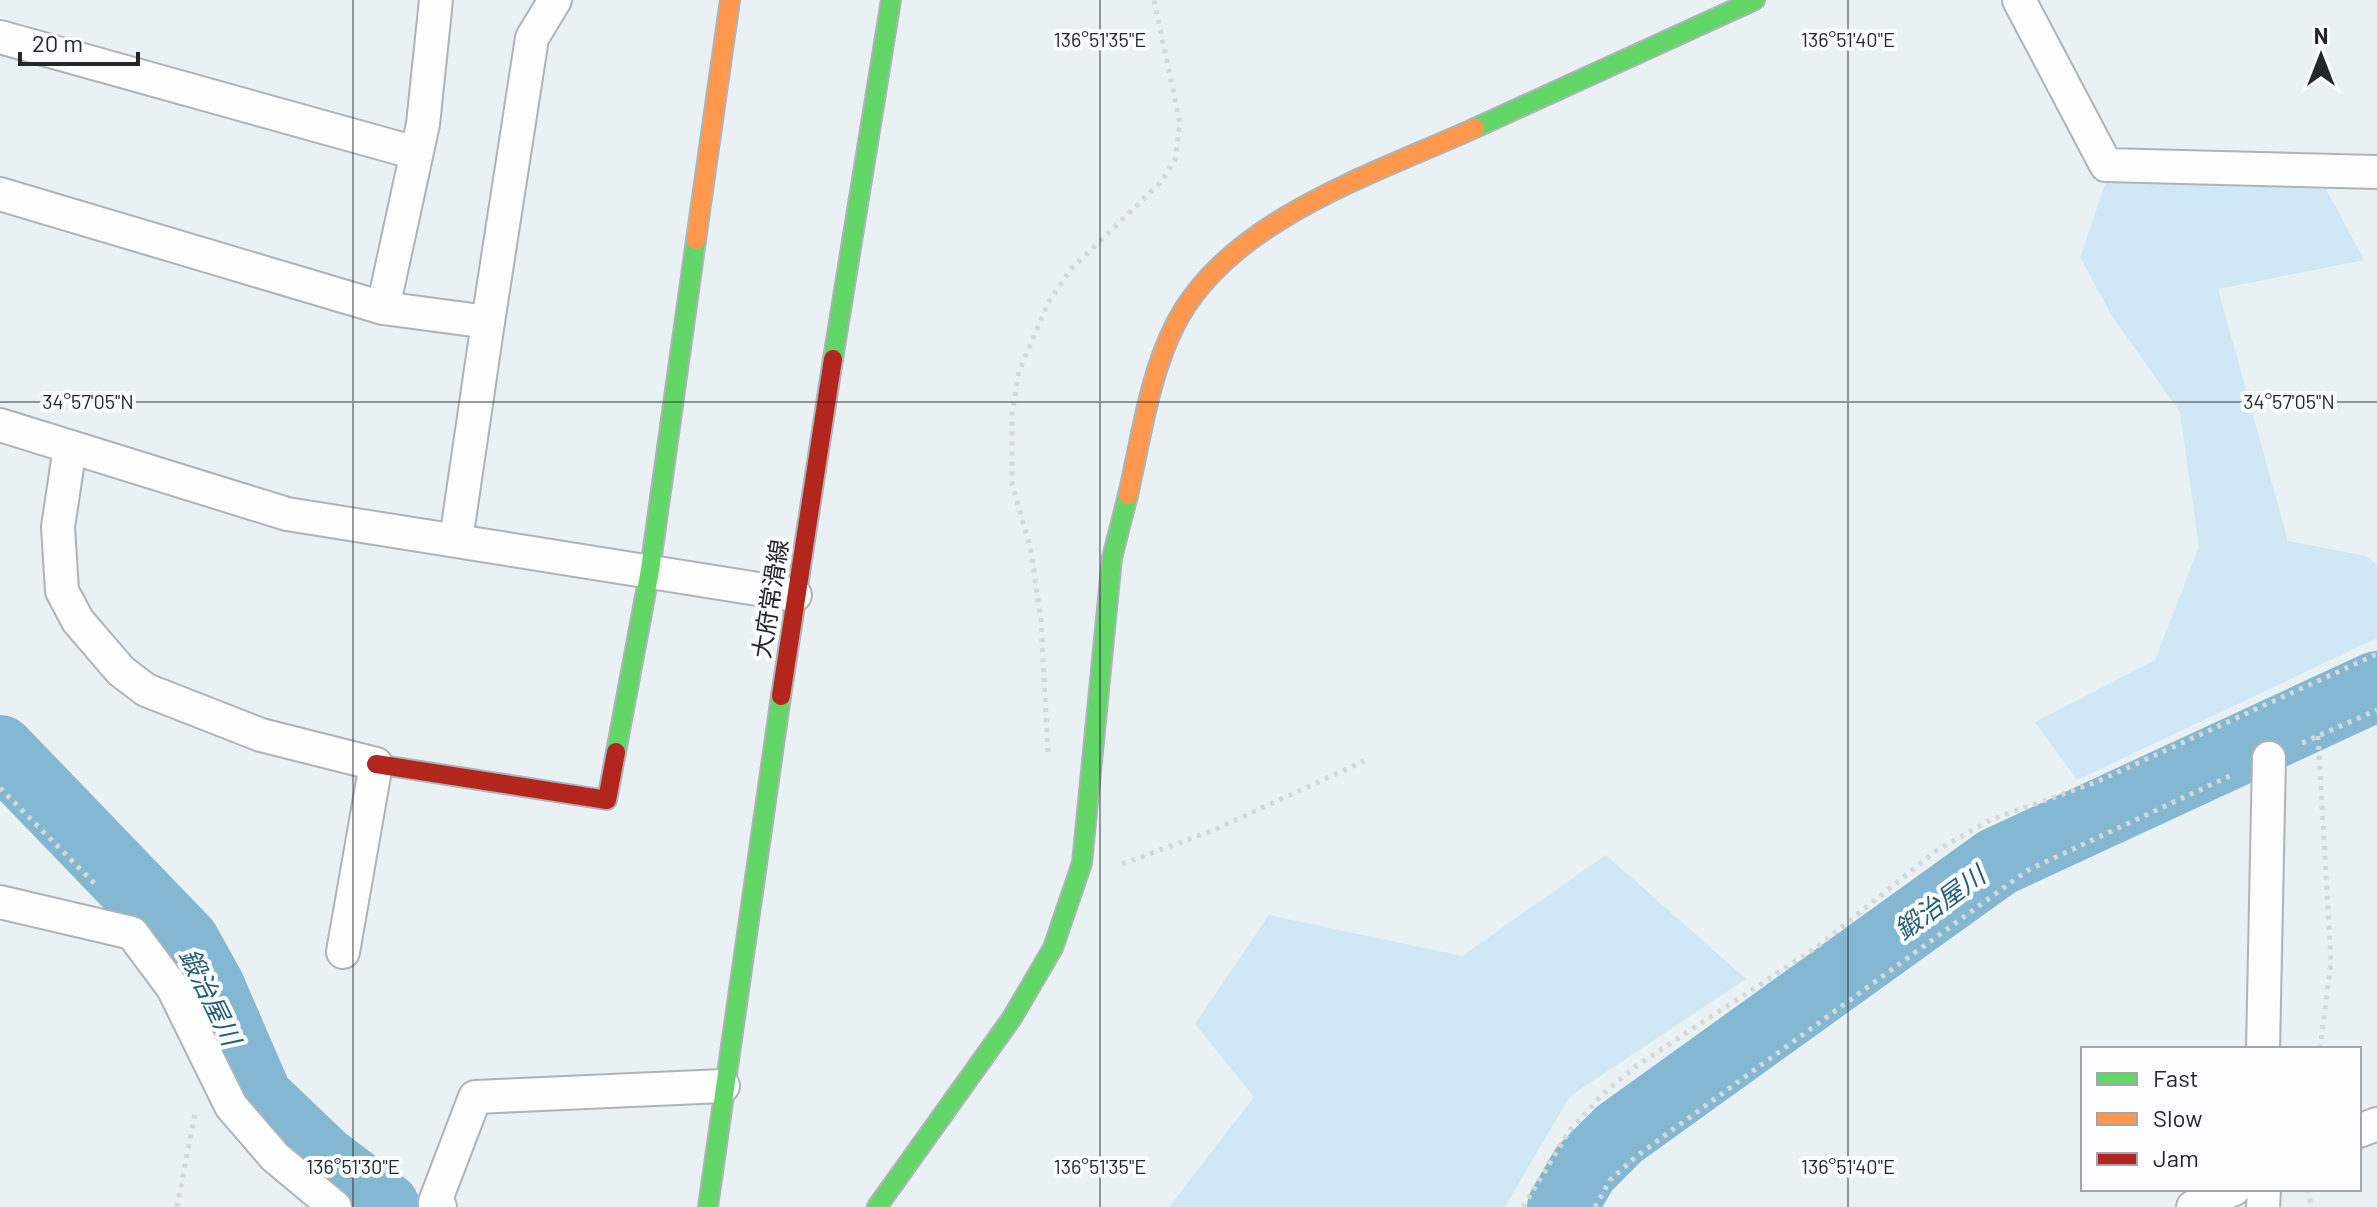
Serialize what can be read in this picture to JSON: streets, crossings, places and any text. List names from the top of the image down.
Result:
{
  "streets": {
    "street": ["大府常滑線"]
  },
  "water": ["鍛治屋川"],
  "legend": ["Fast", "Slow", "Jam"],
  "scale_bar": "20 m",
  "north": "top",
  "coordinates": [
    "136°51'35\"E",
    "136°51'40\"E",
    "34°57'05\"N",
    "136°51'30\"E"
  ]
}
